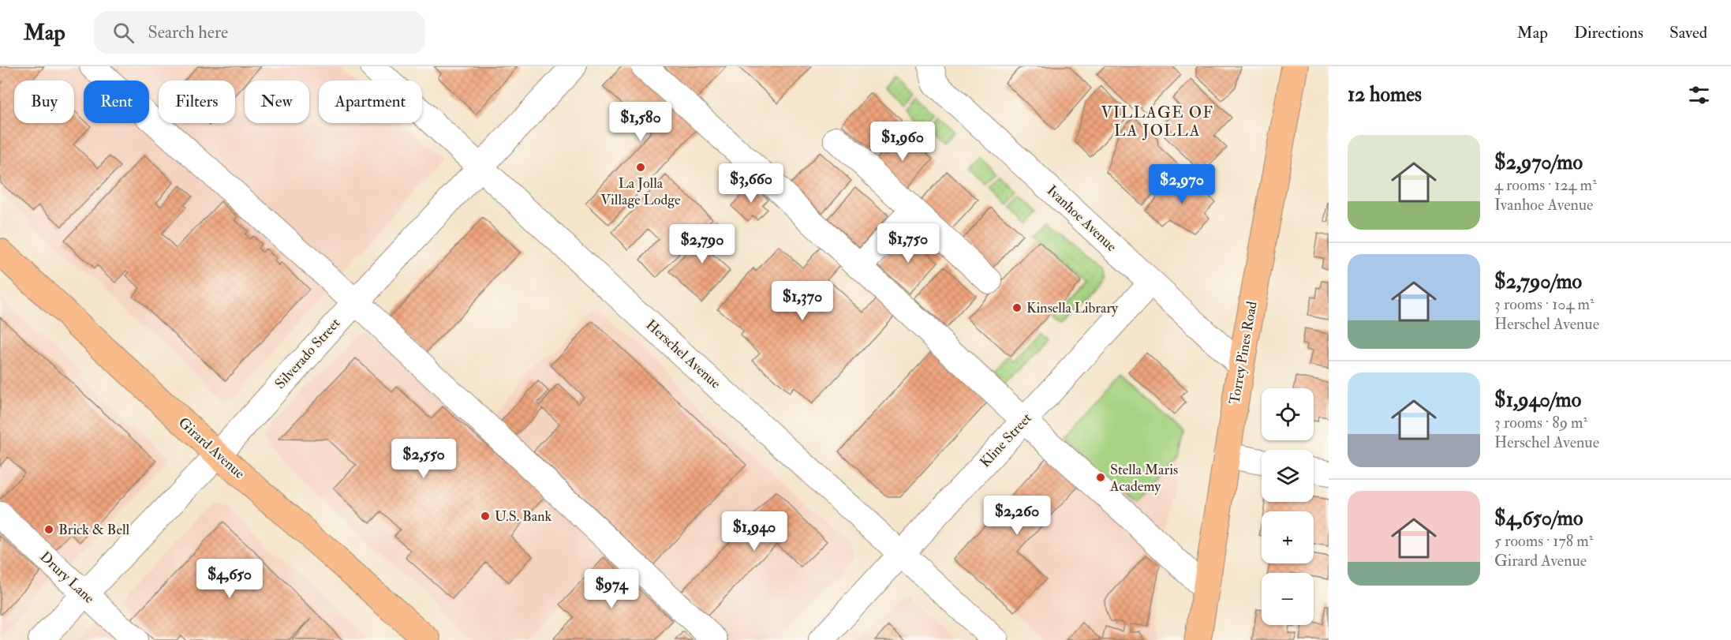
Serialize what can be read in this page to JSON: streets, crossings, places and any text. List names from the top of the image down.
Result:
{
  "streets": {
    "main road": ["Torrey Pines Road", "Girard Avenue"],
    "street": [
      "Ivanhoe Avenue",
      "Silverado Street",
      "Herschel Avenue",
      "Kline Street",
      "Drury Lane"
    ]
  },
  "crossings": [
    ["Ivanhoe Avenue", "Torrey Pines Road"],
    ["Ivanhoe Avenue", "Kline Street"],
    ["Silverado Street", "Herschel Avenue"],
    ["Silverado Street", "Girard Avenue"],
    ["Silverado Street", "Drury Lane"],
    ["Herschel Avenue", "Kline Street"]
  ],
  "districts": ["VILLAGE OF LA JOLLA"],
  "places": [
    "La Jolla Village Lodge",
    "Kinsella Library",
    "Stella Maris Academy",
    "U.S. Bank",
    "Brick & Bell"
  ],
  "page": {
    "header": "Map",
    "search": "Search here",
    "nav": ["Map", "Directions", "Saved"],
    "heading": "12 homes",
    "chip": [
      "Buy",
      "Rent",
      "Filters",
      "New",
      "Apartment"
    ],
    "price": [
      "$1,580",
      "$1,960",
      "$3,660",
      "$2,970",
      "$1,750",
      "$2,790",
      "$1,370",
      "$2,550",
      "$2,260",
      "$1,940",
      "$4,650",
      "$974"
    ],
    "list": [
      {
        "name": "$2,970/mo",
        "note": "4 rooms · 124 m² · Ivanhoe Avenue"
      },
      {
        "name": "$2,790/mo",
        "note": "3 rooms · 104 m² · Herschel Avenue"
      },
      {
        "name": "$1,940/mo",
        "note": "3 rooms · 89 m² · Herschel Avenue"
      },
      {
        "name": "$4,650/mo",
        "note": "5 rooms · 178 m² · Girard Avenue"
      }
    ],
    "map_buttons": ["+", "−"]
  }
}
